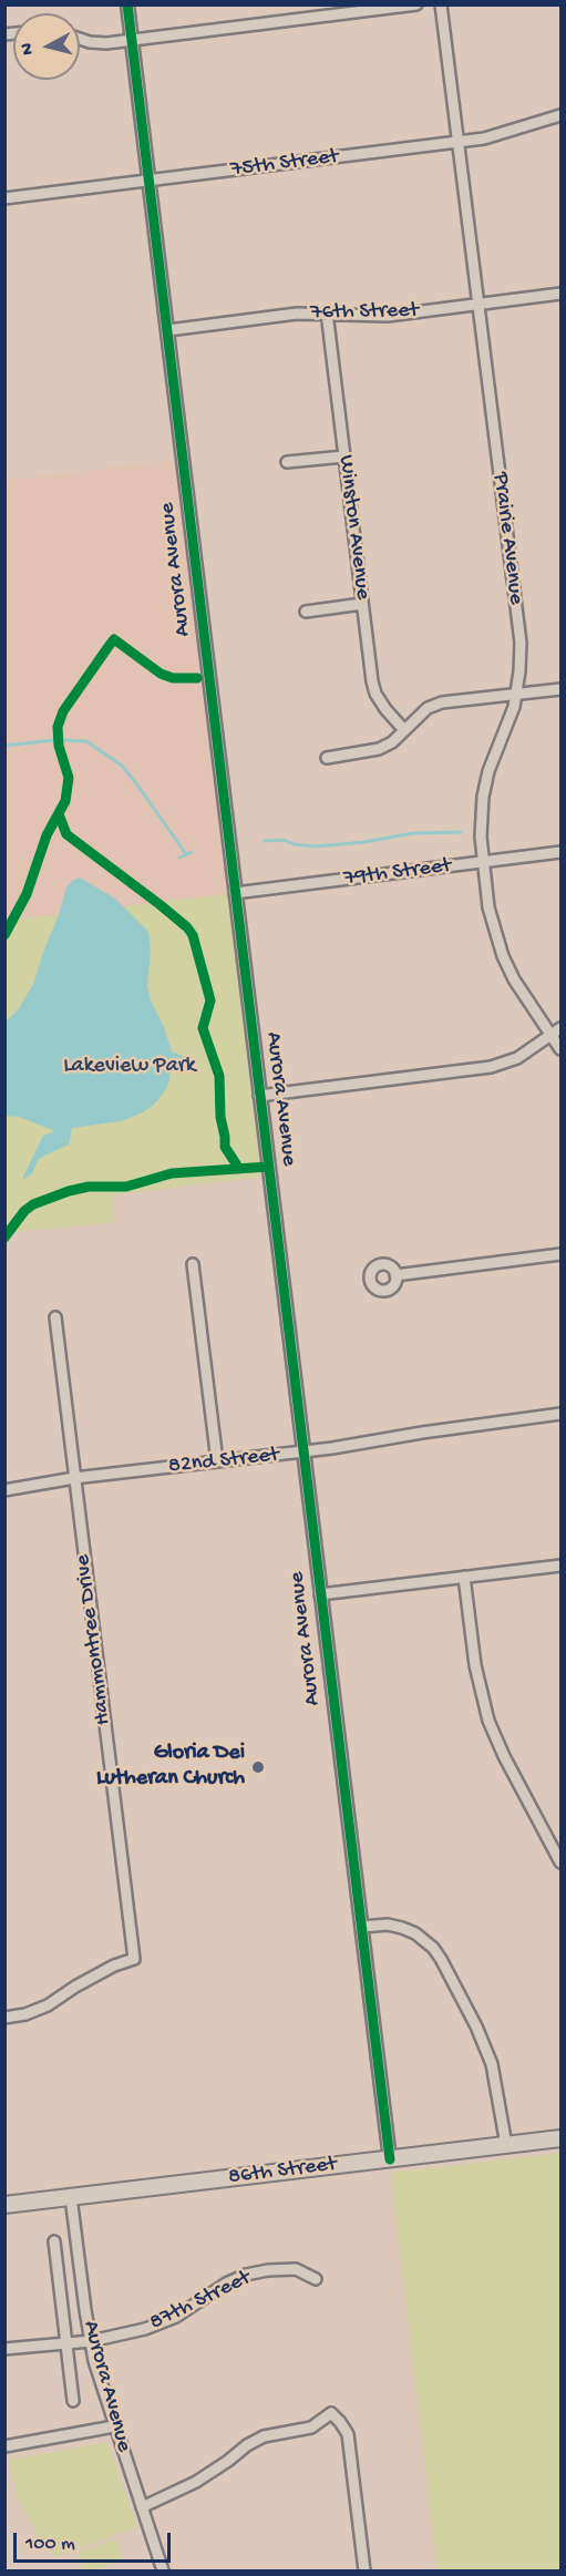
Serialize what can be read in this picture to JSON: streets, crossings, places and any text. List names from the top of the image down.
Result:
{
  "streets": {
    "main road": ["86th Street"],
    "street": [
      "75th Street",
      "76th Street",
      "Winston Avenue",
      "Prairie Avenue",
      "Aurora Avenue",
      "79th Street",
      "82nd Street",
      "Hammontree Drive",
      "87th Street"
    ]
  },
  "crossings": [
    ["75th Street", "Prairie Avenue"],
    ["75th Street", "Aurora Avenue"],
    ["76th Street", "Winston Avenue"],
    ["76th Street", "Prairie Avenue"],
    ["76th Street", "Aurora Avenue"],
    ["Prairie Avenue", "79th Street"],
    ["Aurora Avenue", "79th Street"],
    ["Aurora Avenue", "82nd Street"],
    ["Aurora Avenue", "86th Street"],
    ["Aurora Avenue", "87th Street"],
    ["82nd Street", "Hammontree Drive"]
  ],
  "parks": ["Lakeview Park"],
  "places": ["Gloria Dei Lutheran Church"],
  "scale_bar": "100 m",
  "north": "left"
}
